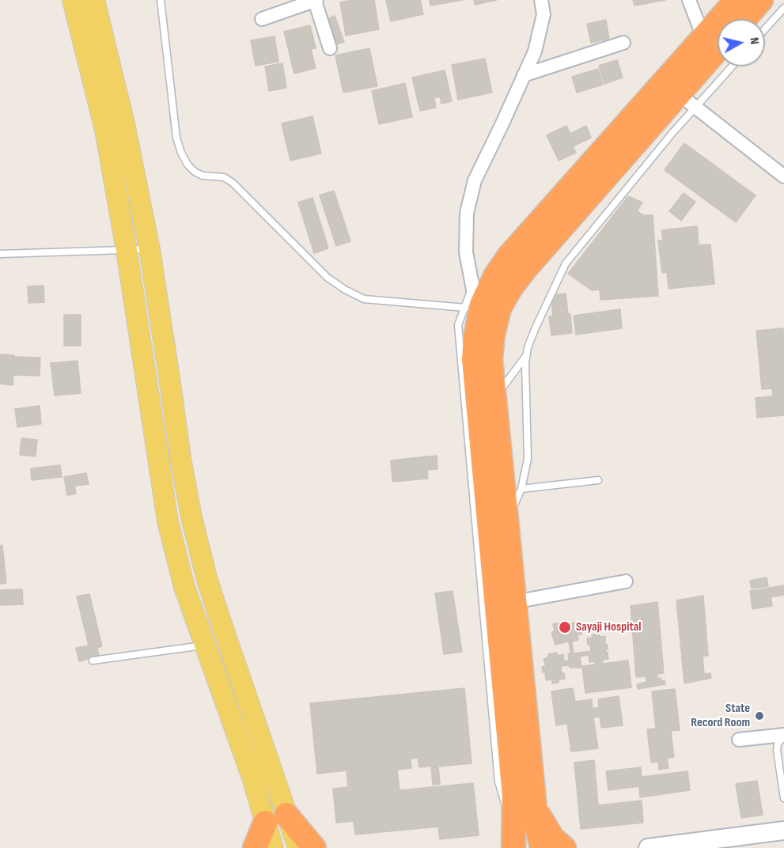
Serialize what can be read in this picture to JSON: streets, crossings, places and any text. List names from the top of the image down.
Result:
{
  "places": ["Sayaji Hospital", "State Record Room"],
  "north": "right"
}
